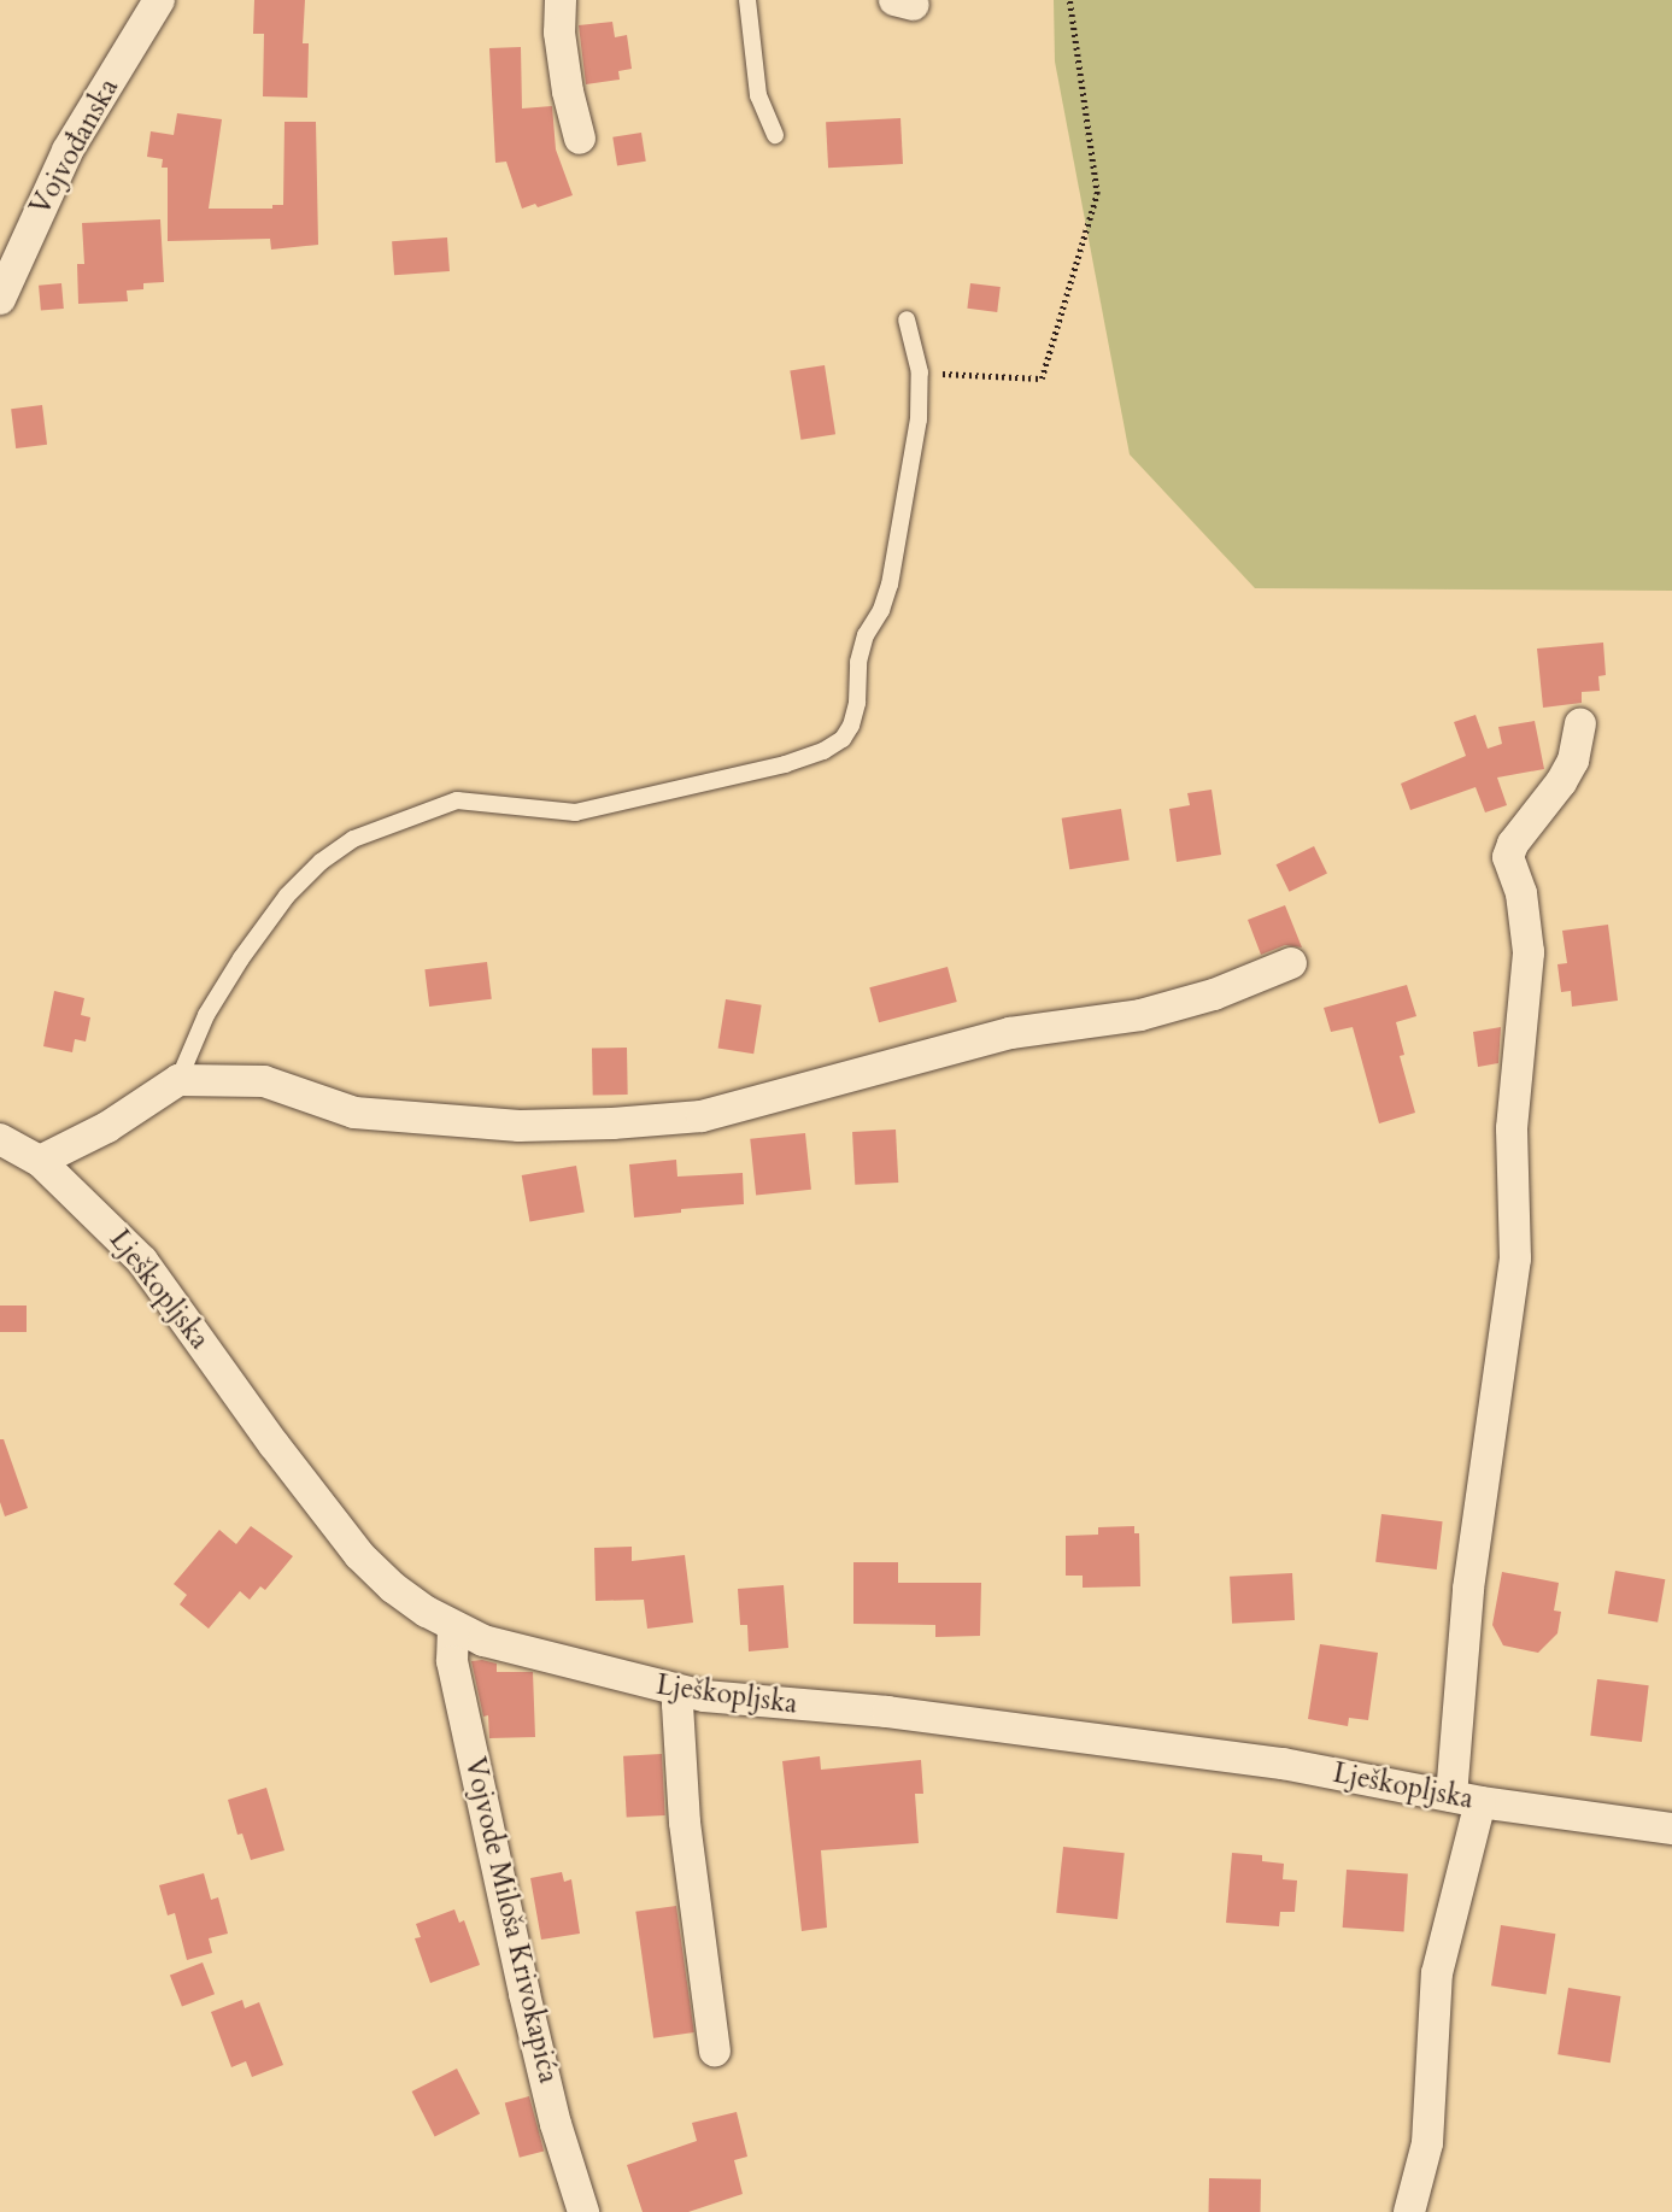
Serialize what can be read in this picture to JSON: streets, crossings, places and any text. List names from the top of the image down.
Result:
{
  "streets": {
    "street": ["Vojvođanska", "Lješkopljska", "Vojvode Miloša Krivokapića"]
  },
  "crossings": [
    ["Lješkopljska", "Vojvode Miloša Krivokapića"]
  ]
}
